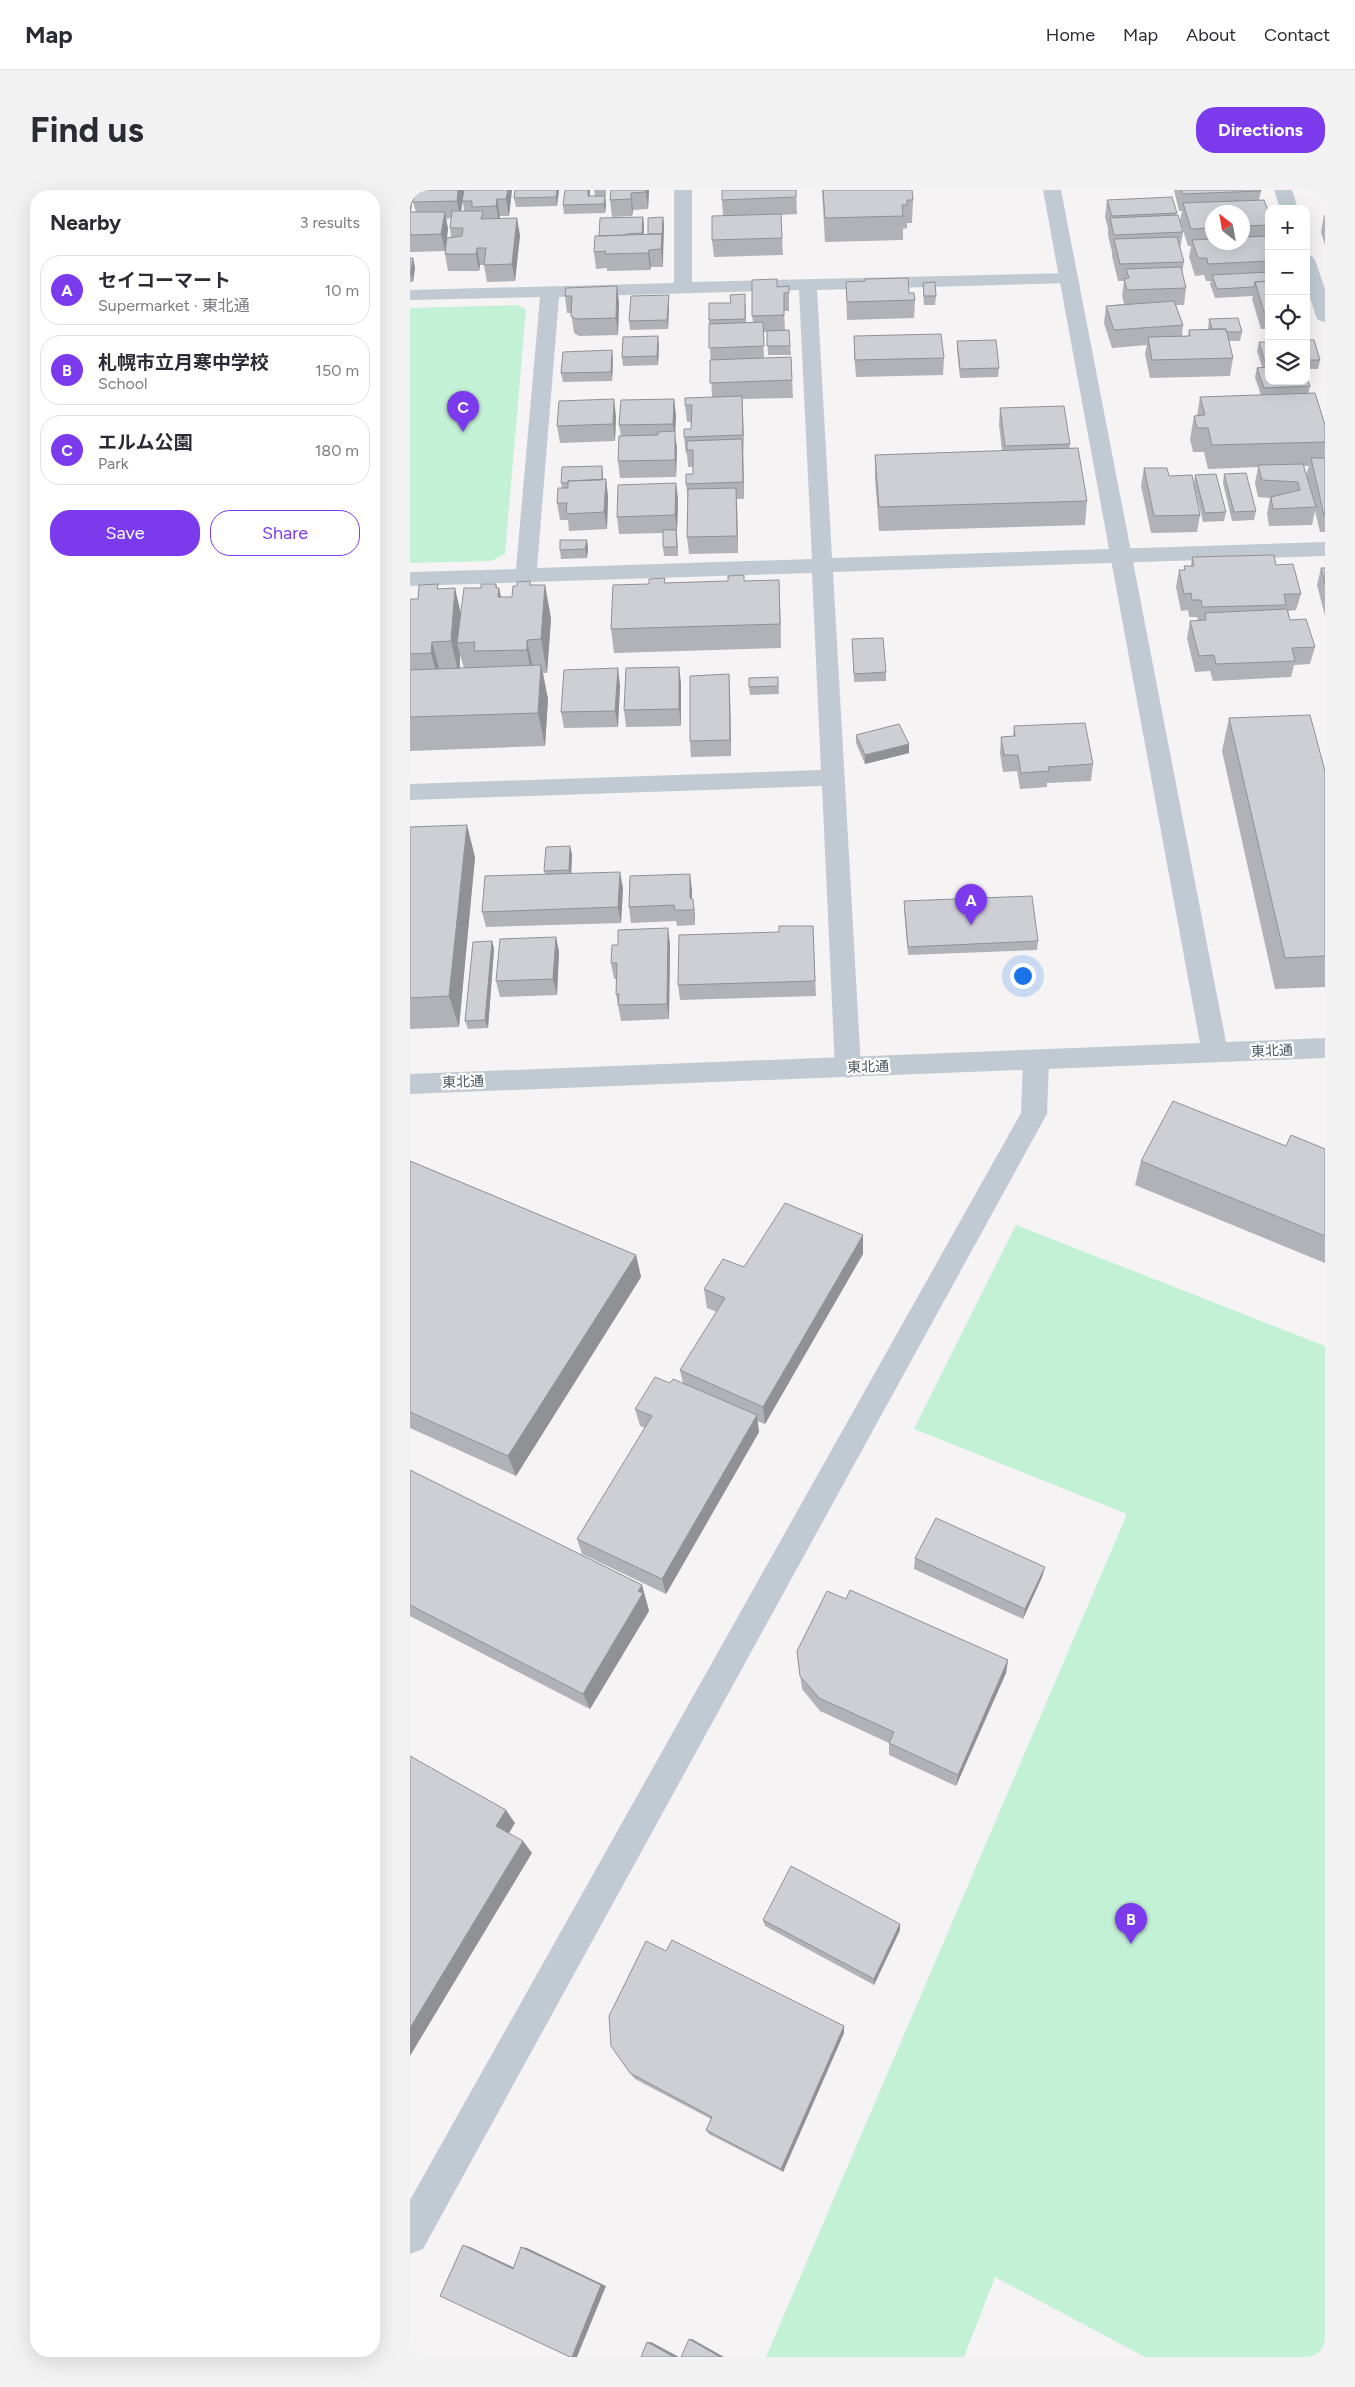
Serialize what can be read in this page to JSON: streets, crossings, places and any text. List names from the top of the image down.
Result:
{
  "streets": {
    "street": ["東北通"]
  },
  "north": "top left",
  "page": {
    "header": "Map",
    "nav": [
      "Home",
      "Map",
      "About",
      "Contact"
    ],
    "buttons": [
      "Directions",
      ["Save", "Share"]
    ],
    "title": "Find us",
    "heading": ["Nearby", "3 results"],
    "map_buttons": ["+", "−"],
    "list": [
      {
        "mark": "A",
        "name": "セイコーマート",
        "note": "Supermarket · 東北通",
        "value": "10 m"
      },
      {
        "mark": "B",
        "name": "札幌市立月寒中学校",
        "note": "School",
        "value": "150 m"
      },
      {
        "mark": "C",
        "name": "エルム公園",
        "note": "Park",
        "value": "180 m"
      }
    ],
    "pins": ["C", "A", "B"]
  }
}
